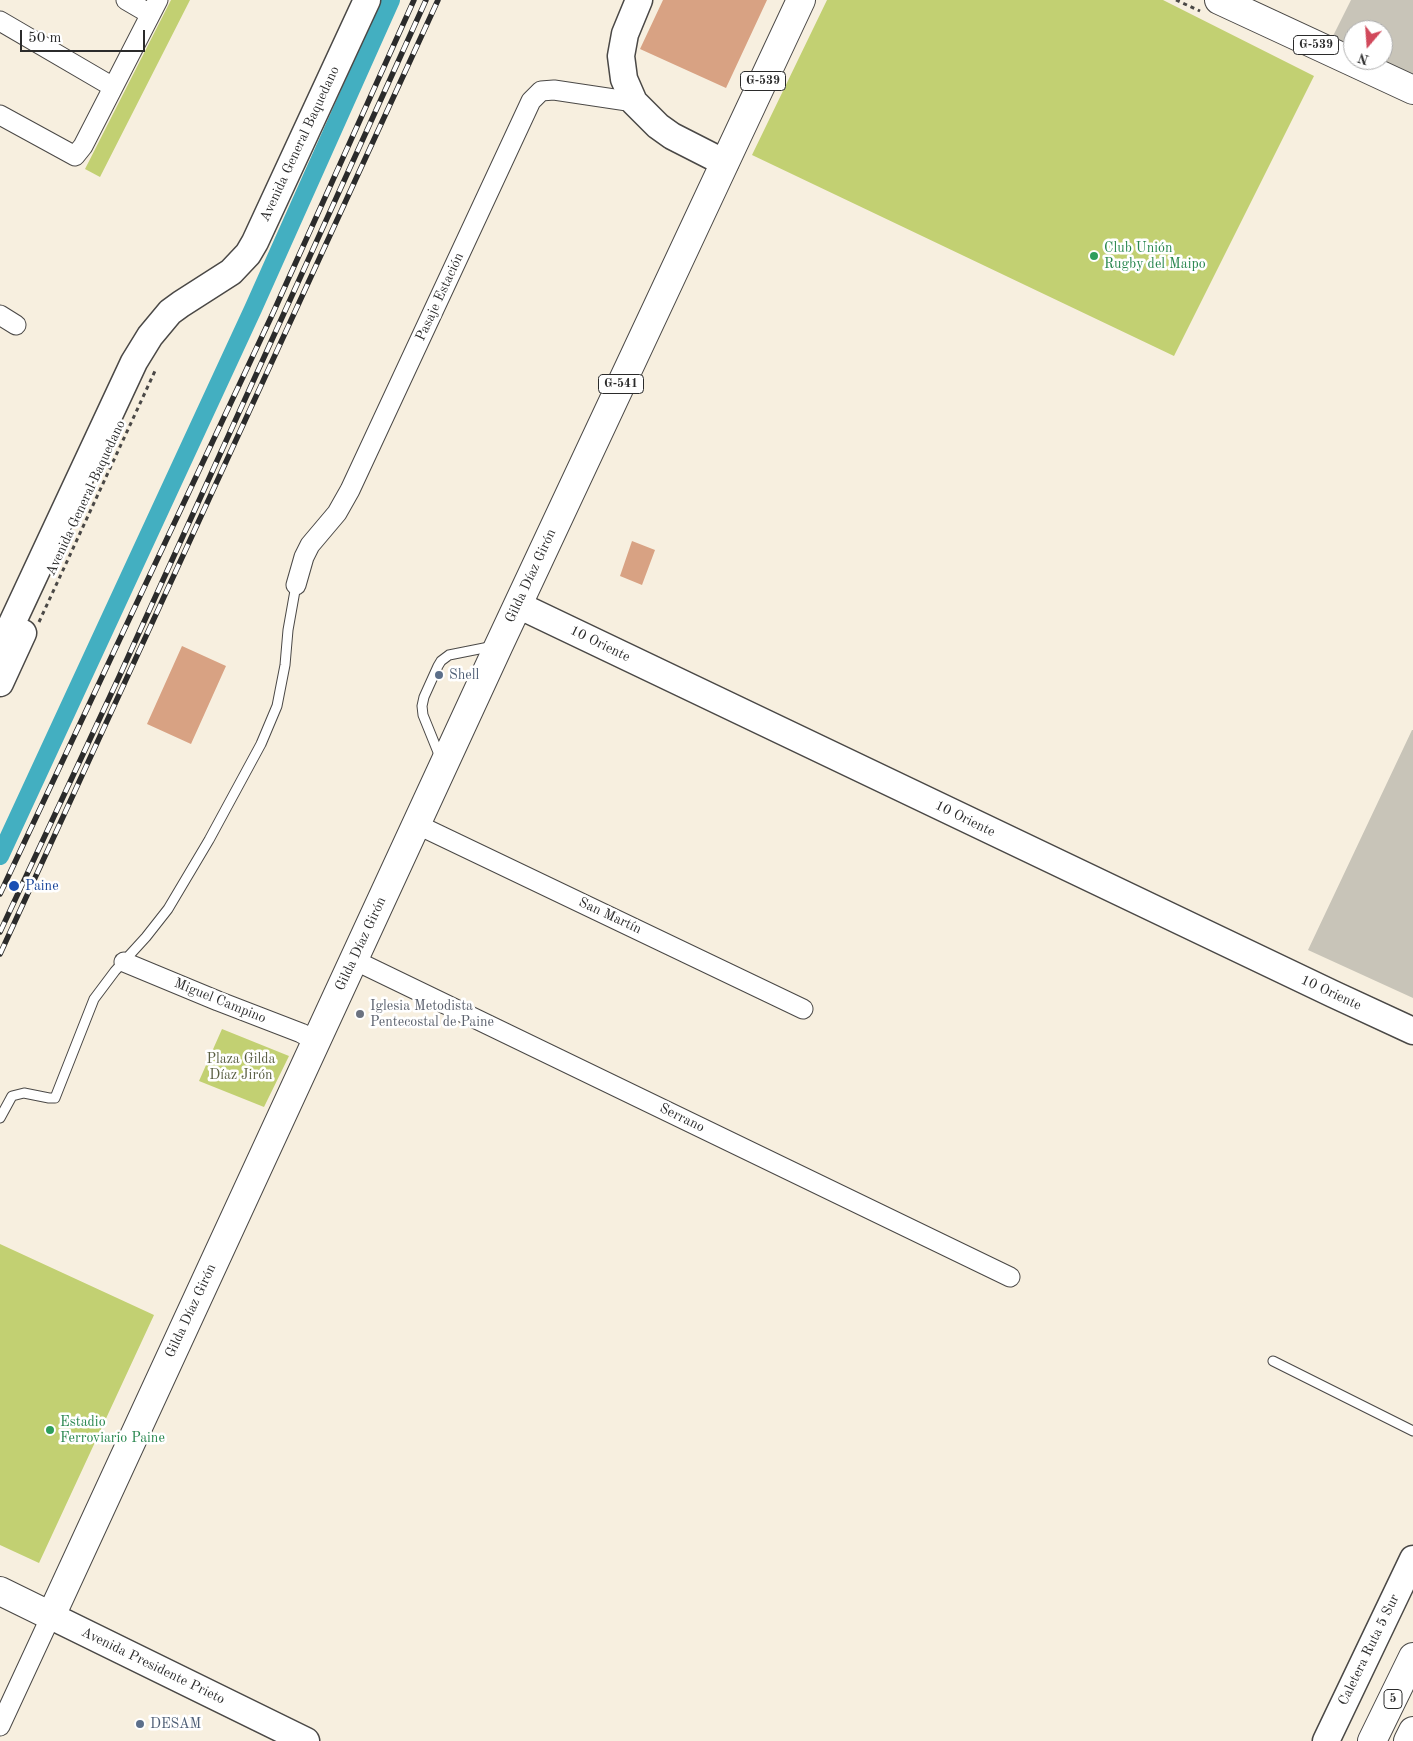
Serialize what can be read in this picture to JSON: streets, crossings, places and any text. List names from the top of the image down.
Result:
{
  "streets": {
    "main road": [
      "G-539",
      "Avenida General Baquedano",
      "G-541",
      "Gilda Díaz Girón",
      "10 Oriente",
      "Caletera Ruta 5 Sur",
      "Avenida Presidente Prieto",
      "5"
    ],
    "street": [
      "Pasaje Estación",
      "San Martín",
      "Miguel Campino",
      "Serrano"
    ]
  },
  "crossings": [
    ["Gilda Díaz Girón", "10 Oriente"],
    ["Gilda Díaz Girón", "San Martín"],
    ["Gilda Díaz Girón", "Miguel Campino"],
    ["Gilda Díaz Girón", "Serrano"],
    ["Gilda Díaz Girón", "Avenida Presidente Prieto"]
  ],
  "parks": ["Plaza Gilda Díaz Jirón"],
  "places": [
    "Club Unión Rugby del Maipo",
    "Shell",
    "Paine",
    "Iglesia Metodista Pentecostal de Paine",
    "Estadio Ferroviario Paine",
    "DESAM"
  ],
  "scale_bar": "50 m",
  "north": "bottom"
}
